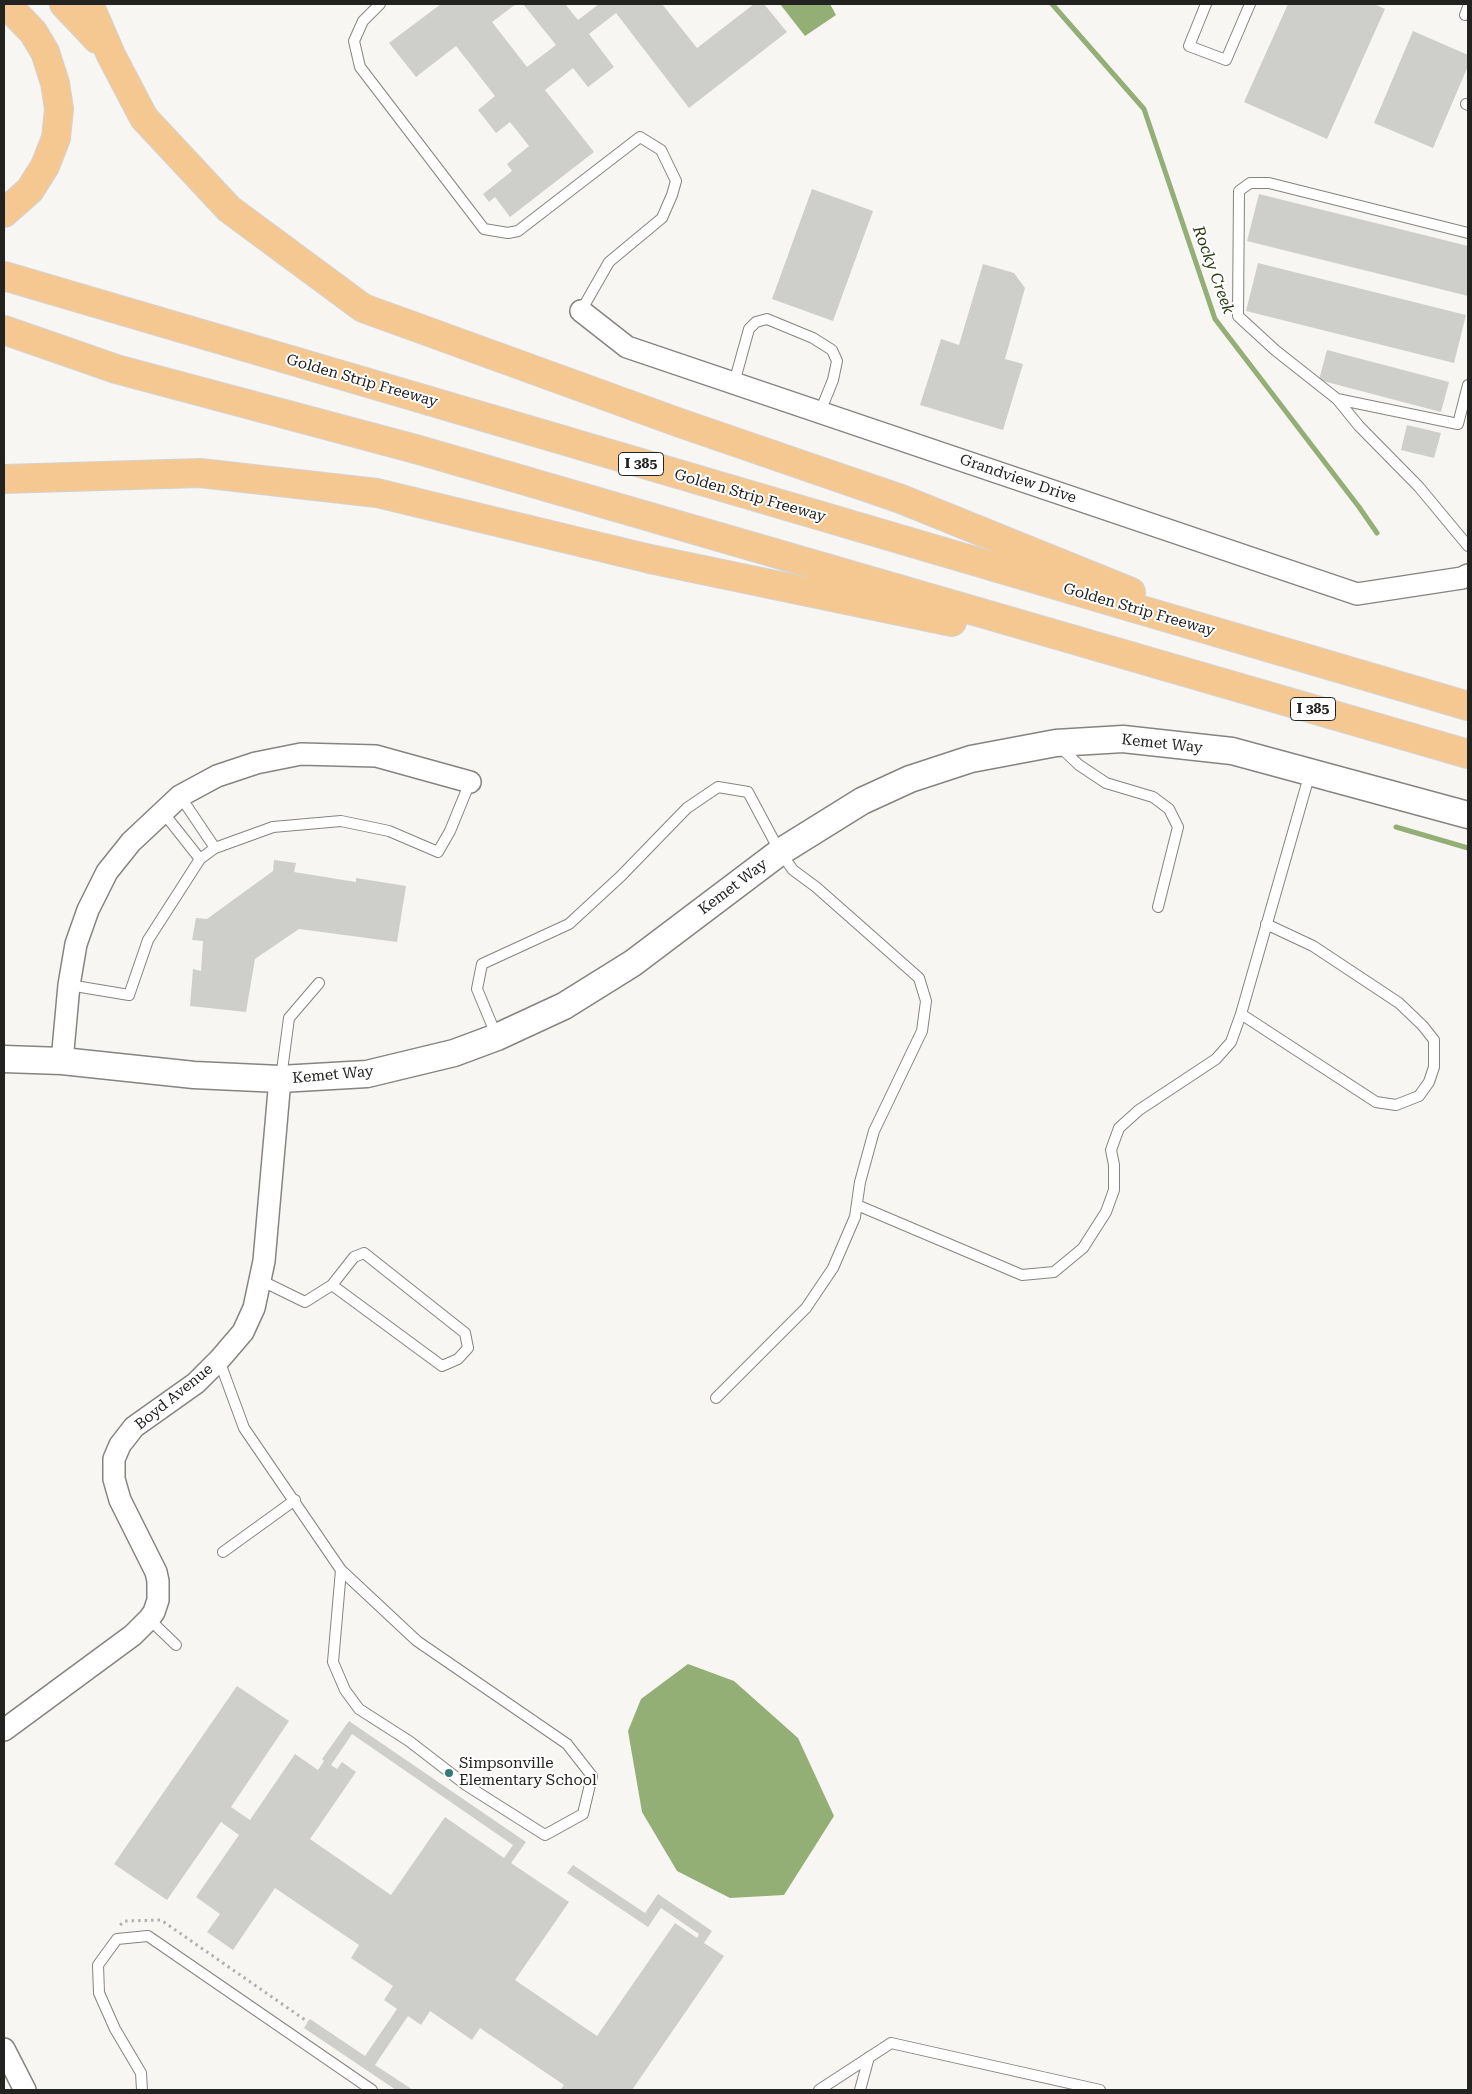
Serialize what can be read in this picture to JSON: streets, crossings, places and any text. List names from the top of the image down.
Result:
{
  "streets": {
    "highway": ["Golden Strip Freeway", "I 385"],
    "street": ["Grandview Drive", "Kemet Way", "Boyd Avenue"]
  },
  "crossings": [
    ["Kemet Way", "Boyd Avenue"]
  ],
  "water": ["Rocky Creek"],
  "places": ["Simpsonville Elementary School"]
}
